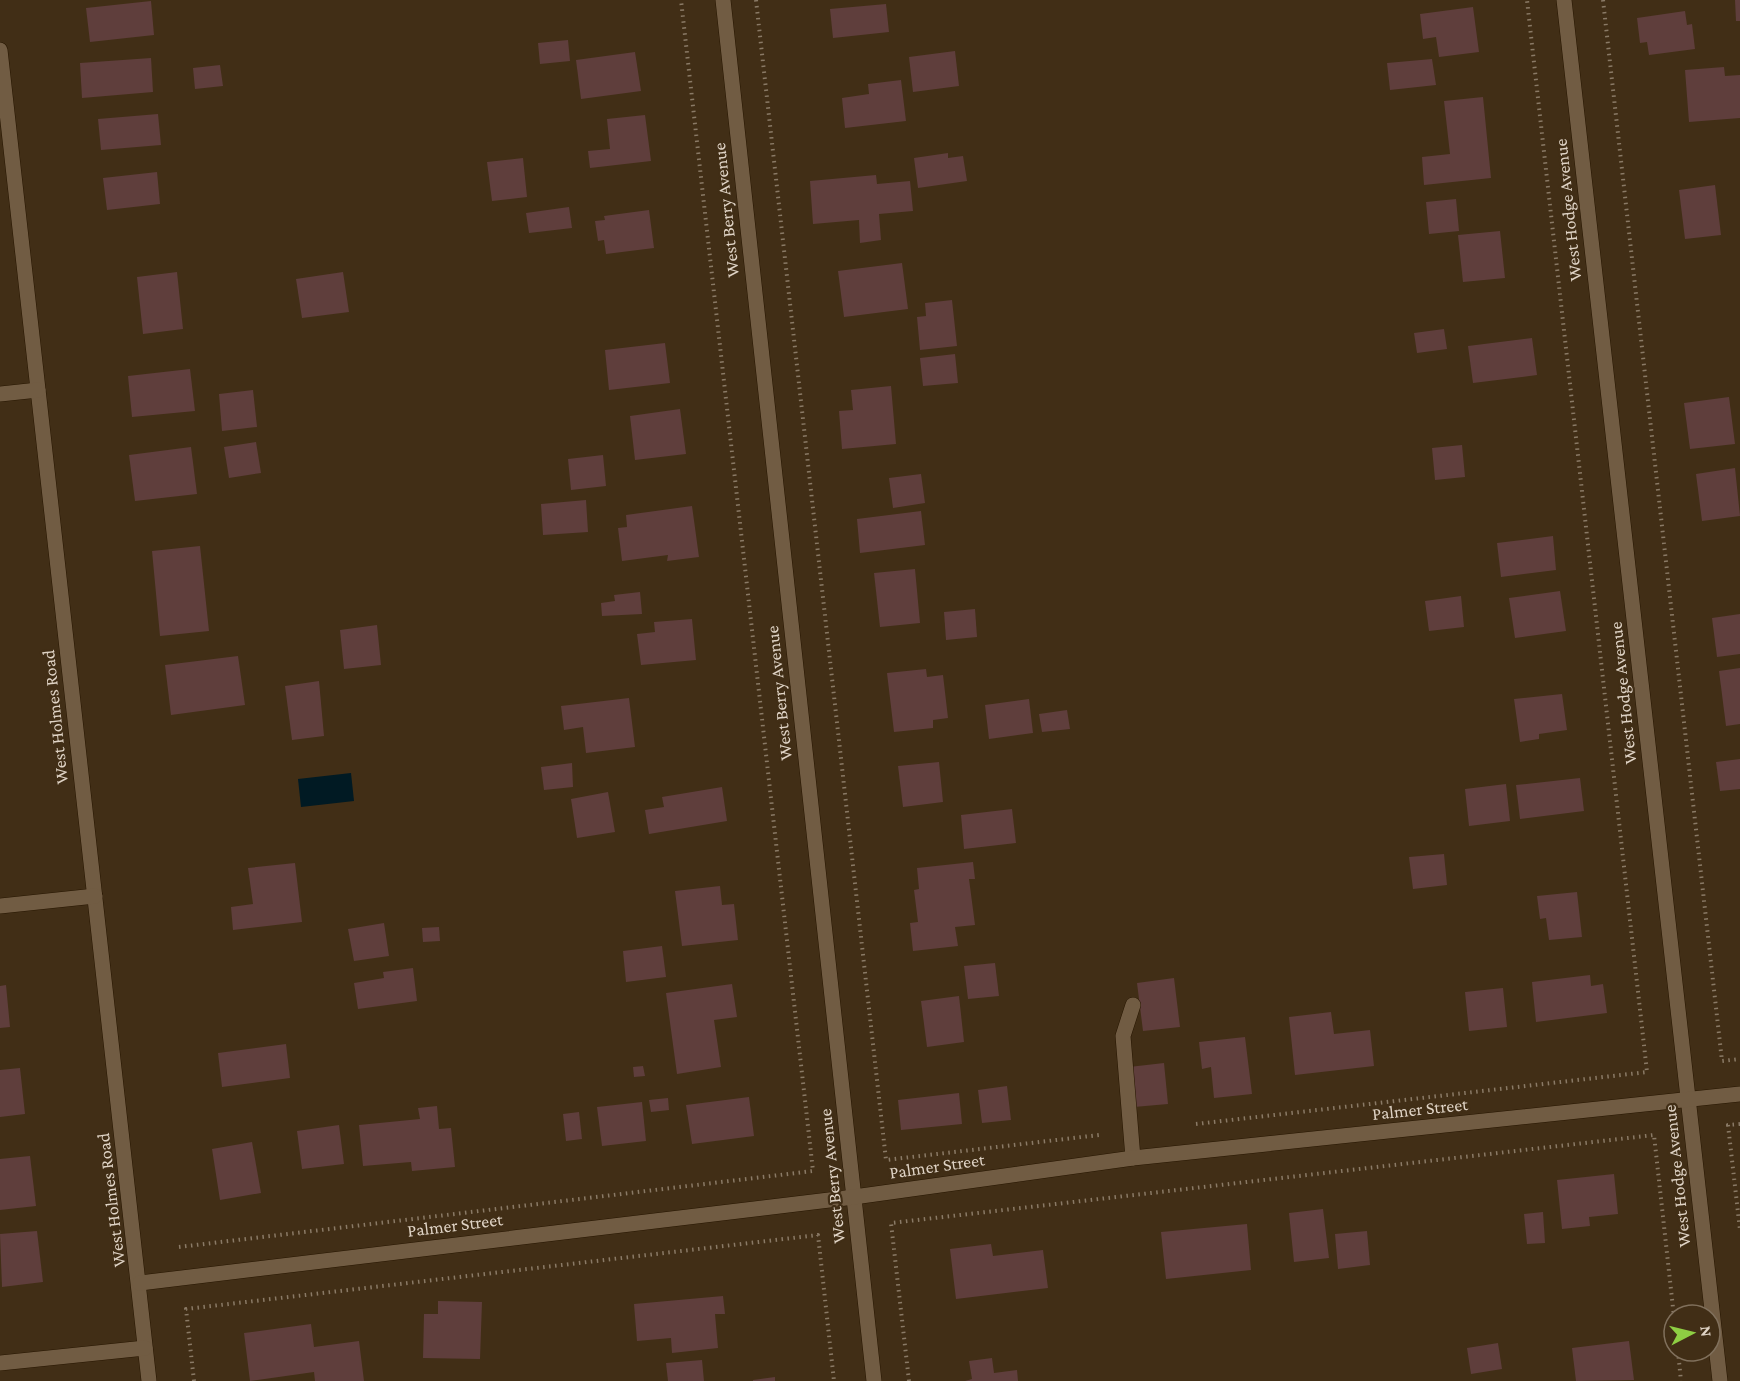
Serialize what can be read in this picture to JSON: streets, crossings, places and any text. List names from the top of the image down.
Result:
{
  "streets": {
    "street": [
      "West Berry Avenue",
      "West Hodge Avenue",
      "West Holmes Road",
      "Palmer Street"
    ]
  },
  "crossings": [
    ["West Berry Avenue", "Palmer Street"],
    ["West Hodge Avenue", "Palmer Street"],
    ["West Holmes Road", "Palmer Street"]
  ],
  "north": "right"
}
